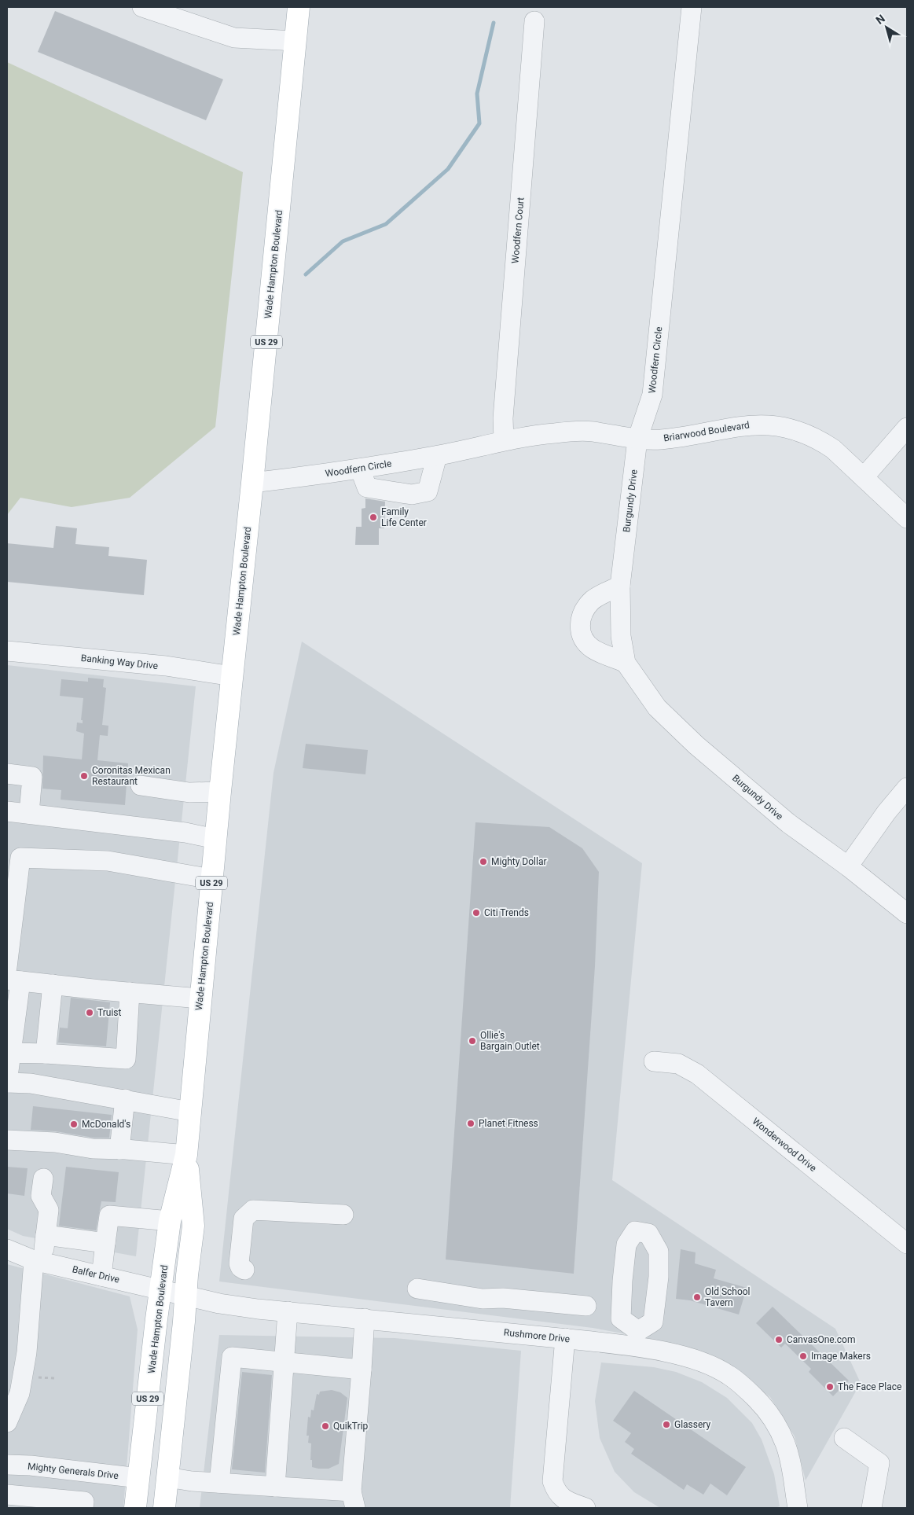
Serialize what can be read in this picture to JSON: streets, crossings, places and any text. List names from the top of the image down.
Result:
{
  "streets": {
    "main road": ["Wade Hampton Boulevard", "US 29"],
    "street": [
      "Woodfern Court",
      "Woodfern Circle",
      "Briarwood Boulevard",
      "Burgundy Drive",
      "Banking Way Drive",
      "Wonderwood Drive",
      "Balfer Drive",
      "Rushmore Drive",
      "Mighty Generals Drive"
    ]
  },
  "crossings": [
    ["Woodfern Court", "Woodfern Circle"],
    ["Wade Hampton Boulevard", "Woodfern Circle"],
    ["Wade Hampton Boulevard", "Banking Way Drive"],
    ["Wade Hampton Boulevard", "Balfer Drive"],
    ["Wade Hampton Boulevard", "Rushmore Drive"],
    ["Wade Hampton Boulevard", "Mighty Generals Drive"],
    ["Woodfern Circle", "Briarwood Boulevard"],
    ["Woodfern Circle", "Burgundy Drive"],
    ["Briarwood Boulevard", "Burgundy Drive"],
    ["Balfer Drive", "Rushmore Drive"]
  ],
  "places": [
    "Family Life Center",
    "Coronitas Mexican Restaurant",
    "Mighty Dollar",
    "Citi Trends",
    "Truist",
    "Ollie's Bargain Outlet",
    "Planet Fitness",
    "McDonald's",
    "Old School Tavern",
    "CanvasOne.com",
    "Image Makers",
    "The Face Place",
    "Glassery",
    "QuikTrip"
  ],
  "north": "top left"
}
